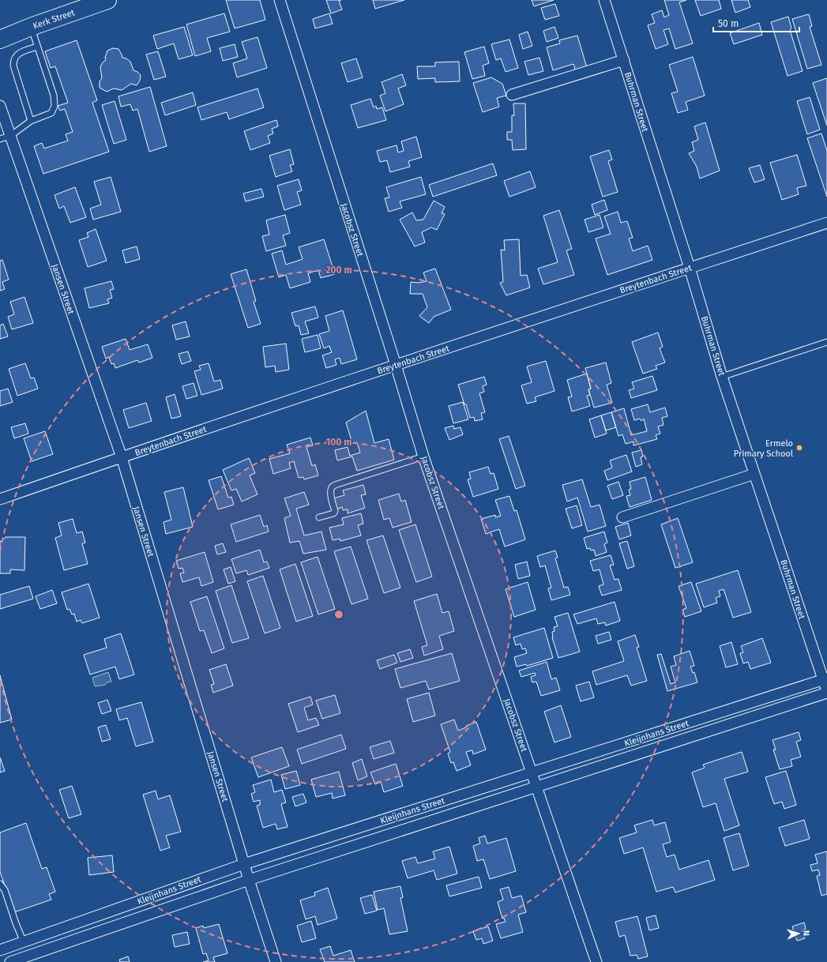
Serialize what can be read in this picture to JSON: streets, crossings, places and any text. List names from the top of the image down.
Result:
{
  "streets": {
    "highway": ["Kerk Street"],
    "street": [
      "Buhrman Street",
      "Jacobsz Street",
      "Breytenbach Street",
      "Jansen Street",
      "Kleijnhans Street"
    ]
  },
  "crossings": [
    ["Buhrman Street", "Breytenbach Street"],
    ["Buhrman Street", "Kleijnhans Street"],
    ["Jacobsz Street", "Breytenbach Street"],
    ["Jacobsz Street", "Kleijnhans Street"],
    ["Breytenbach Street", "Jansen Street"],
    ["Jansen Street", "Kleijnhans Street"]
  ],
  "places": ["Ermelo Primary School"],
  "scale_bar": "50 m",
  "north": "right",
  "rings": ["200 m", "100 m"]
}
